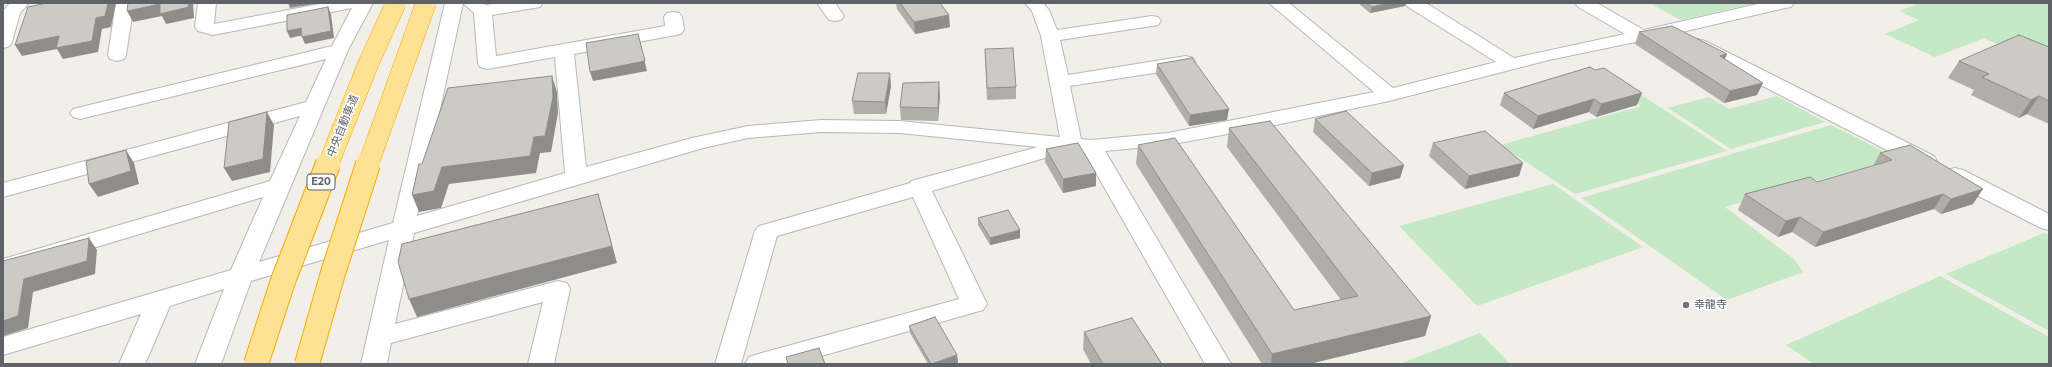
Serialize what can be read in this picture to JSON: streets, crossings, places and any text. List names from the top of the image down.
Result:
{
  "streets": {
    "highway": ["中央自動車道", "E20"]
  },
  "places": ["幸龍寺"]
}
